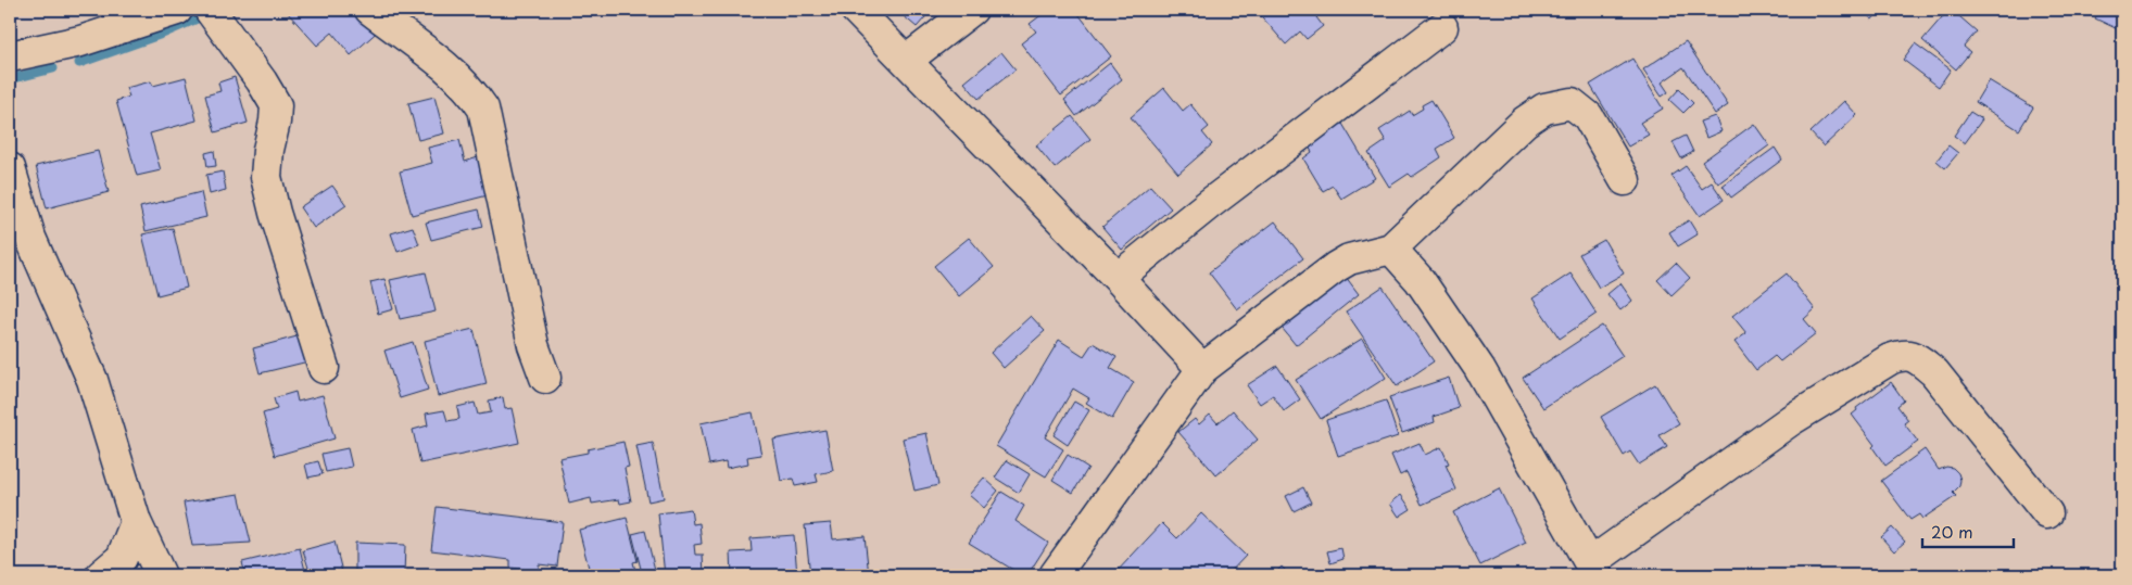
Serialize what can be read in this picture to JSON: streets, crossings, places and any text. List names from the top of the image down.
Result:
{
  "scale_bar": "20 m"
}
